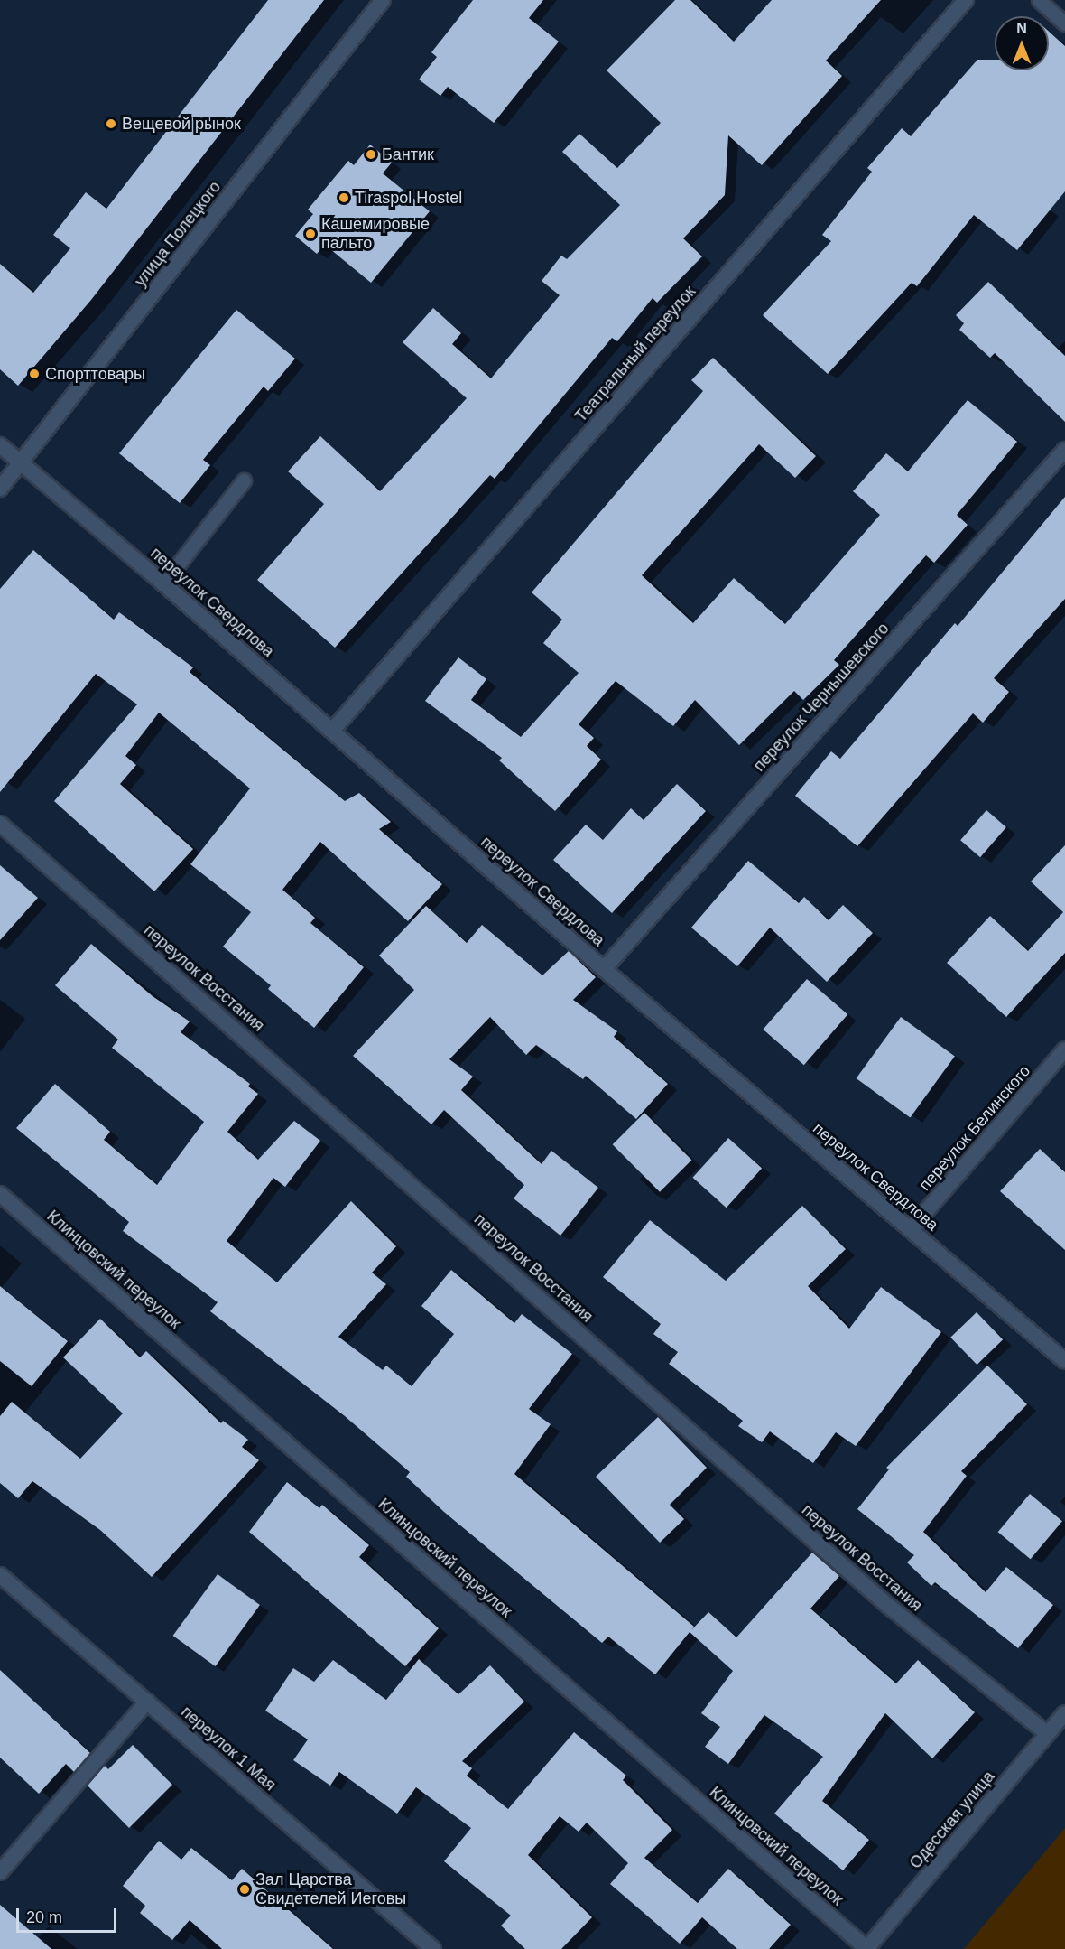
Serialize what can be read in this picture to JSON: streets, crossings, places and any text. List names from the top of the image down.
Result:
{
  "streets": {
    "street": [
      "улица Полецкого",
      "Театральный переулок",
      "переулок Свердлова",
      "переулок Чернышевского",
      "переулок Восстания",
      "переулок Белинского",
      "Клинцовский переулок",
      "переулок 1 Мая",
      "Одесская улица"
    ]
  },
  "crossings": [
    ["улица Полецкого", "переулок Свердлова"],
    ["Театральный переулок", "переулок Свердлова"],
    ["переулок Свердлова", "переулок Чернышевского"],
    ["переулок Свердлова", "переулок Белинского"],
    ["переулок Восстания", "Одесская улица"],
    ["Клинцовский переулок", "Одесская улица"]
  ],
  "places": [
    "Вещевой рынок",
    "Бантик",
    "Tiraspol Hostel",
    "Кашемировые пальто",
    "Спорттовары",
    "Зал Царства Свидетелей Иеговы"
  ],
  "scale_bar": "20 m",
  "north": "top"
}
